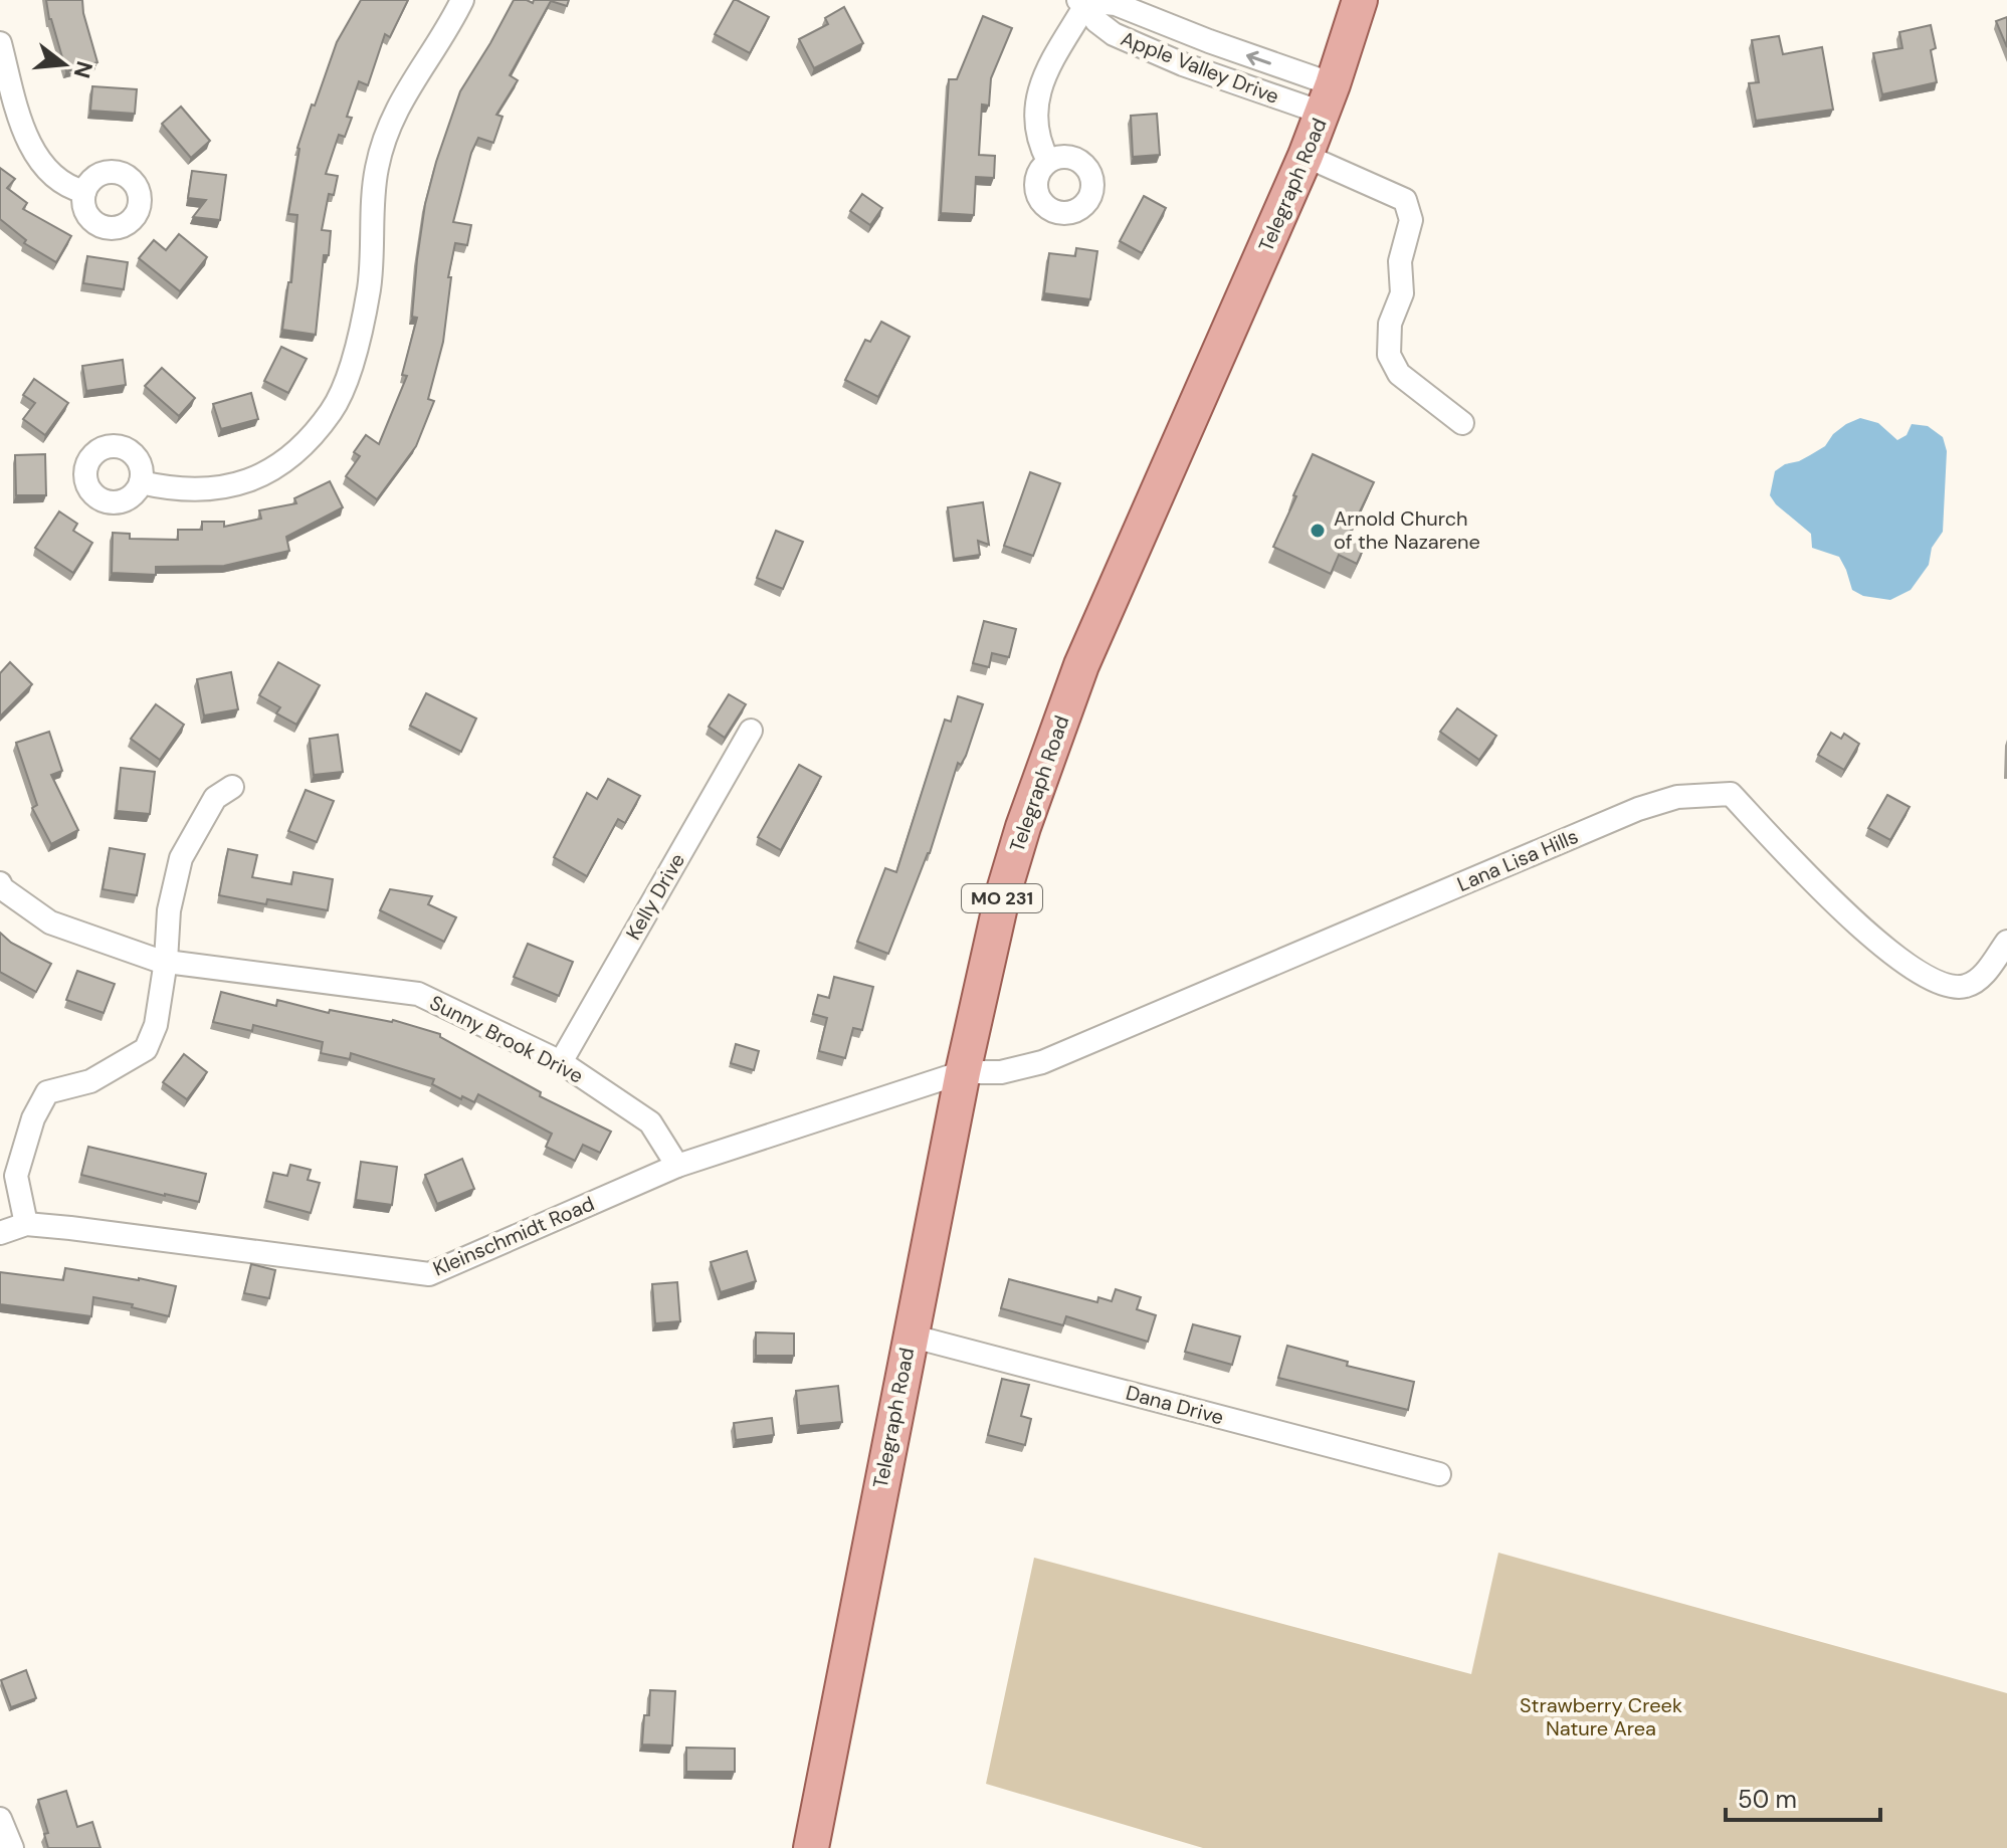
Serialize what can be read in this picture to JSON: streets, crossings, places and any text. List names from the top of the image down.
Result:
{
  "streets": {
    "main road": ["Telegraph Road", "MO 231"],
    "street": [
      "Apple Valley Drive",
      "Lana Lisa Hills",
      "Kelly Drive",
      "Sunny Brook Drive",
      "Kleinschmidt Road",
      "Dana Drive"
    ]
  },
  "crossings": [
    ["Apple Valley Drive", "Telegraph Road"],
    ["Telegraph Road", "Lana Lisa Hills"],
    ["Telegraph Road", "Kleinschmidt Road"],
    ["Telegraph Road", "Dana Drive"],
    ["Lana Lisa Hills", "Kleinschmidt Road"],
    ["Kelly Drive", "Sunny Brook Drive"],
    ["Sunny Brook Drive", "Kleinschmidt Road"]
  ],
  "parks": ["Strawberry Creek Nature Area"],
  "places": ["Arnold Church of the Nazarene"],
  "scale_bar": "50 m",
  "north": "right"
}
